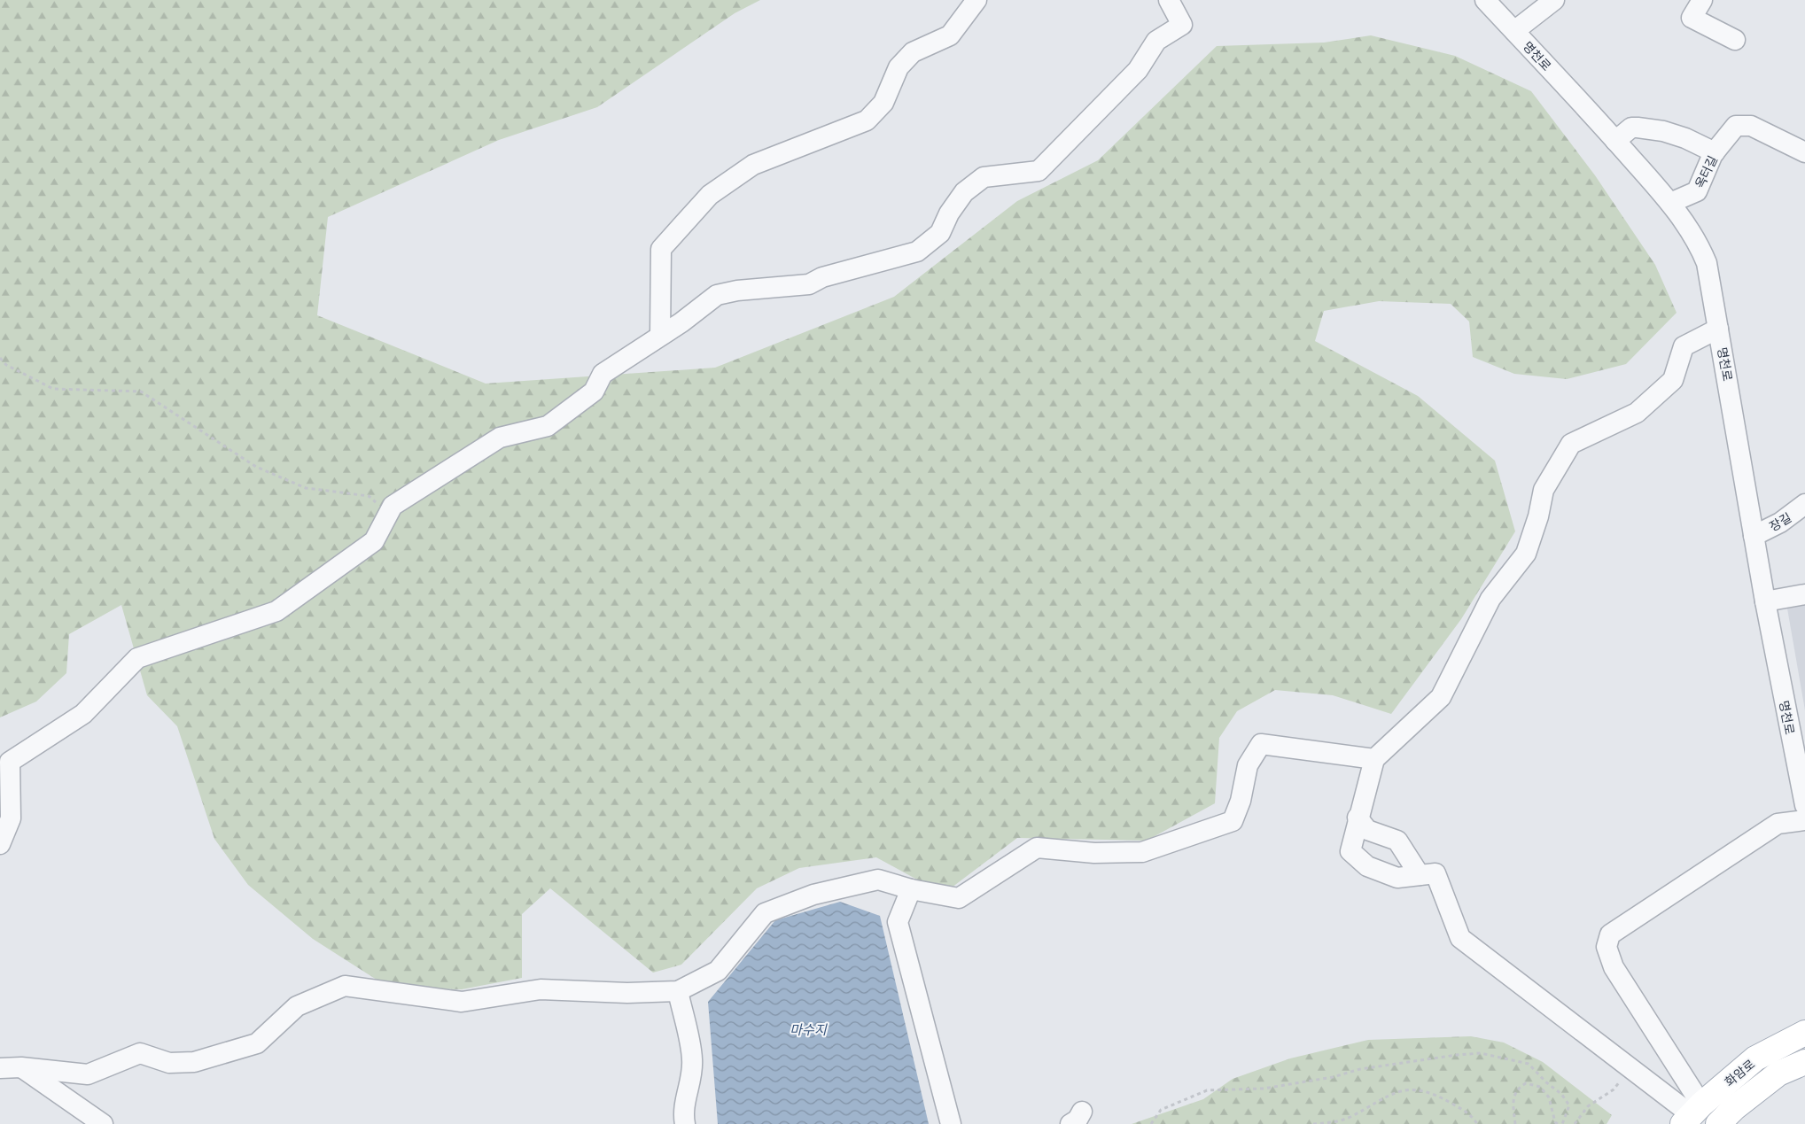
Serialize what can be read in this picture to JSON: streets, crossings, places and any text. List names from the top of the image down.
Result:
{
  "streets": {
    "main road": ["화암로"],
    "street": ["명천로", "옥터길", "장길"]
  },
  "crossings": [
    ["명천로", "옥터길"],
    ["명천로", "장길"]
  ],
  "water": ["마수지"]
}
